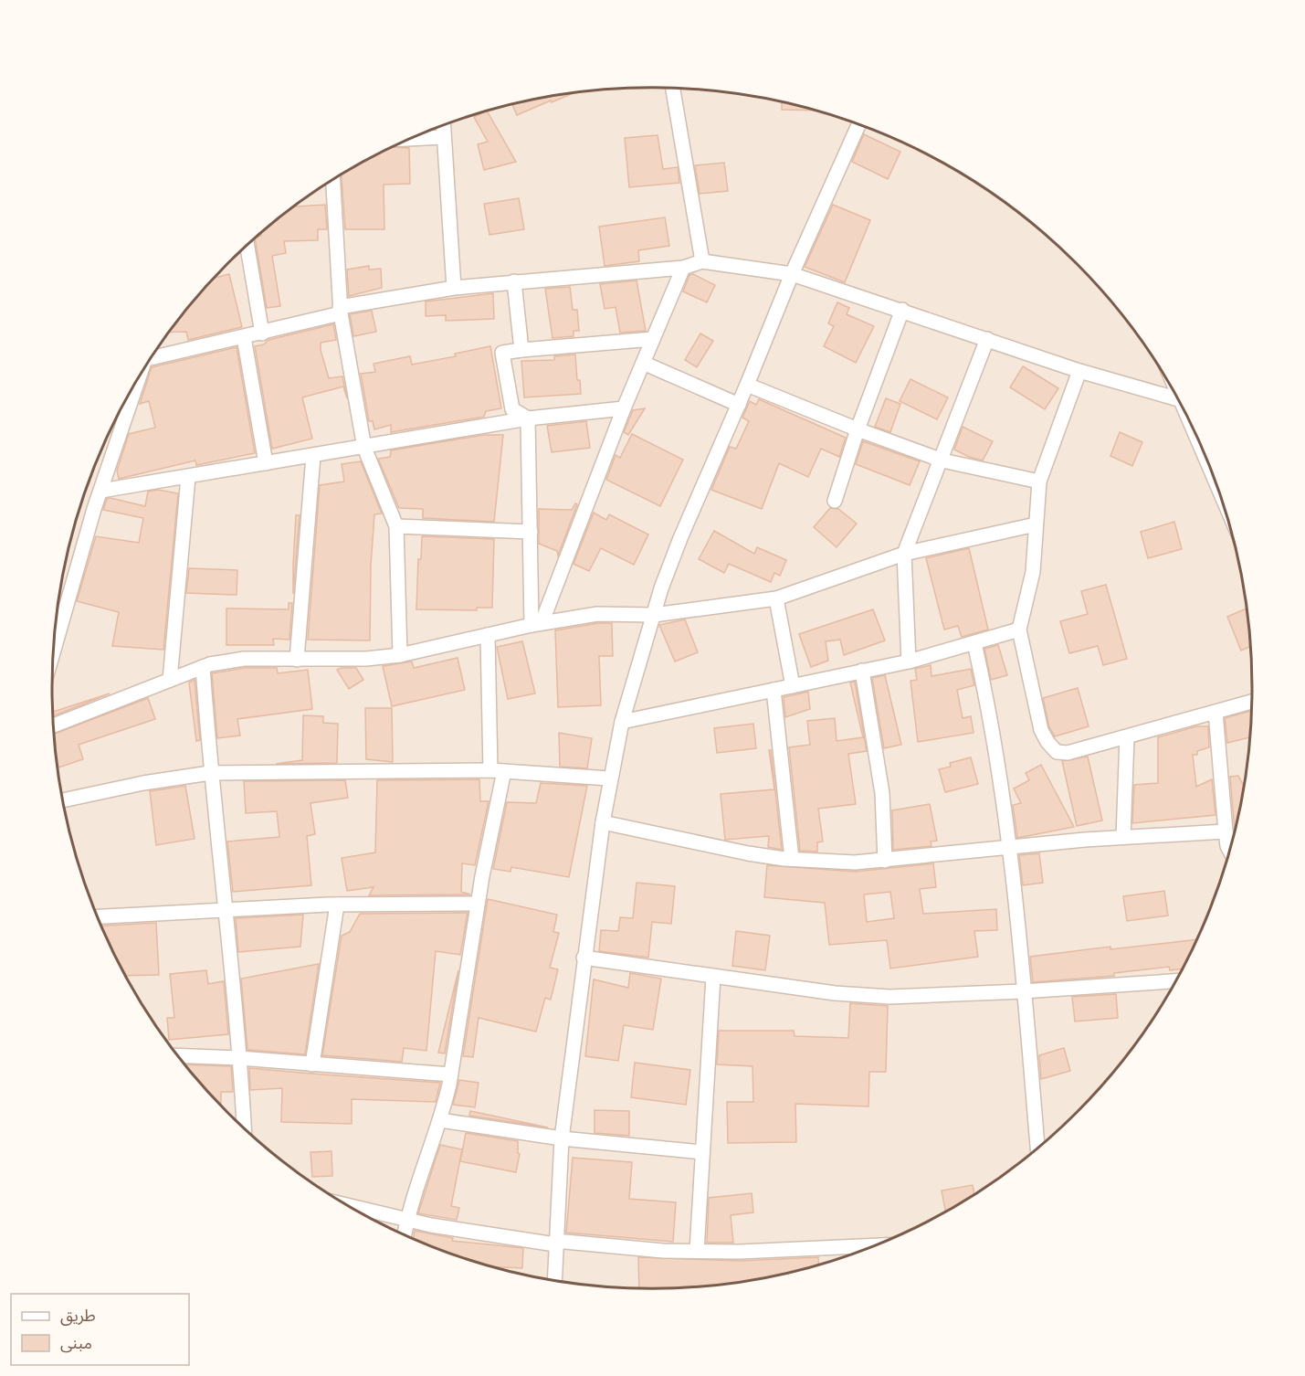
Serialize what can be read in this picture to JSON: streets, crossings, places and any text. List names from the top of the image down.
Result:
{
  "legend": ["طريق", "مبنى"]
}
